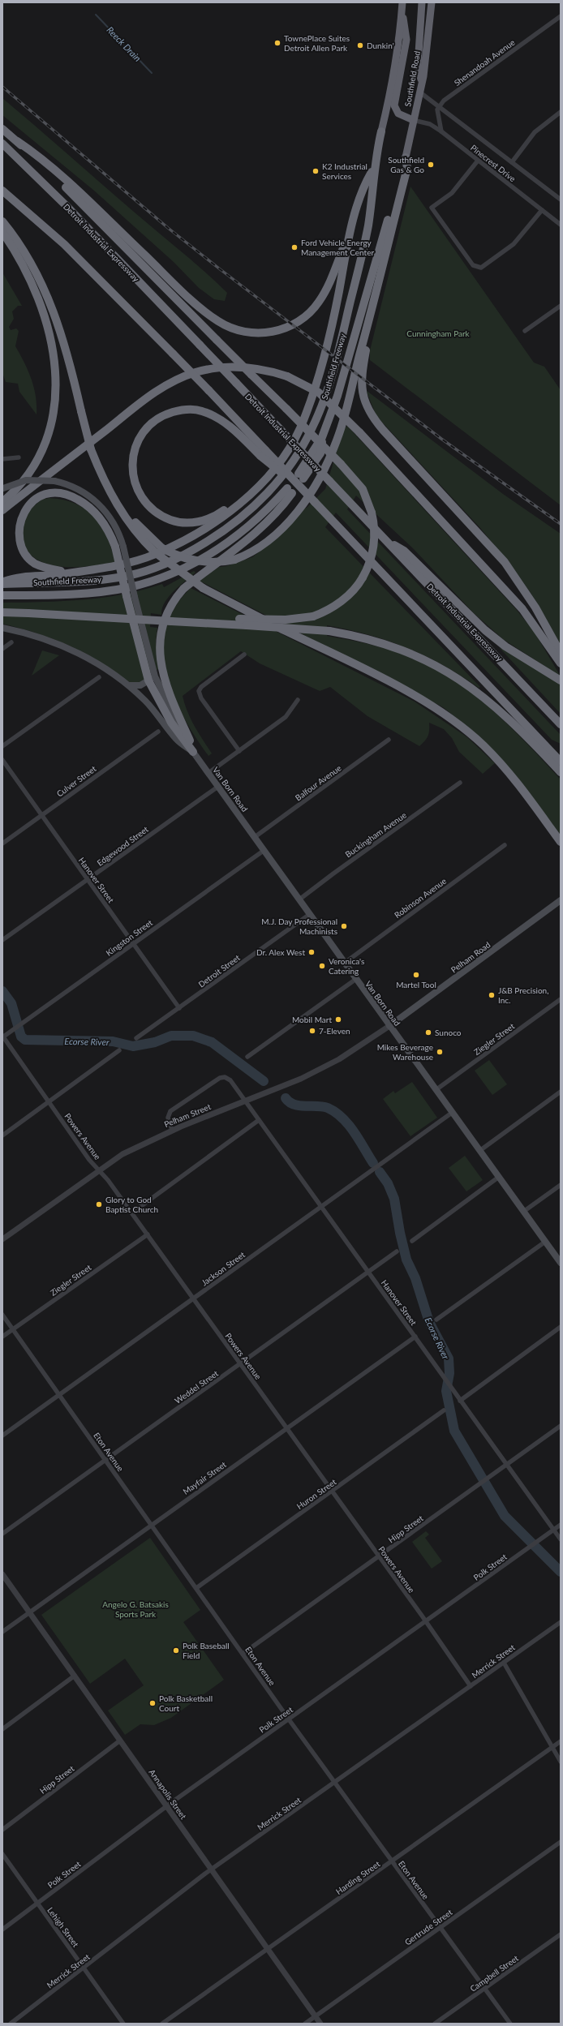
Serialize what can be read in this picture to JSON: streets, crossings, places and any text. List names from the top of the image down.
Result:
{
  "streets": {
    "highway": ["Southfield Road", "Detroit Industrial Expressway", "Southfield Freeway"],
    "main road": ["Van Born Road", "Pelham Road"],
    "street": [
      "Shenandoah Avenue",
      "Pinecrest Drive",
      "Culver Street",
      "Balfour Avenue",
      "Buckingham Avenue",
      "Edgewood Street",
      "Hanover Street",
      "Robinson Avenue",
      "Kingston Street",
      "Detroit Street",
      "Ziegler Street",
      "Pelham Street",
      "Powers Avenue",
      "Jackson Street",
      "Weddel Street",
      "Eton Avenue",
      "Mayfair Street",
      "Huron Street",
      "Hipp Street",
      "Polk Street",
      "Merrick Street",
      "Annapolis Street",
      "Harding Street",
      "Lehigh Street",
      "Gertrude Street",
      "Campbell Street"
    ]
  },
  "crossings": [
    ["Shenandoah Avenue", "Pinecrest Drive"],
    ["Southfield Road", "Pinecrest Drive"],
    ["Southfield Road", "Southfield Freeway"],
    ["Southfield Freeway", "Van Born Road"],
    ["Culver Street", "Hanover Street"],
    ["Balfour Avenue", "Van Born Road"],
    ["Van Born Road", "Buckingham Avenue"],
    ["Van Born Road", "Edgewood Street"],
    ["Van Born Road", "Robinson Avenue"],
    ["Van Born Road", "Kingston Street"],
    ["Van Born Road", "Pelham Road"],
    ["Van Born Road", "Detroit Street"],
    ["Van Born Road", "Ziegler Street"],
    ["Van Born Road", "Pelham Street"],
    ["Van Born Road", "Jackson Street"],
    ["Edgewood Street", "Hanover Street"],
    ["Hanover Street", "Kingston Street"],
    ["Hanover Street", "Detroit Street"],
    ["Hanover Street", "Pelham Street"],
    ["Hanover Street", "Jackson Street"],
    ["Hanover Street", "Weddel Street"],
    ["Hanover Street", "Mayfair Street"],
    ["Hanover Street", "Hipp Street"],
    ["Hanover Street", "Polk Street"],
    ["Kingston Street", "Powers Avenue"],
    ["Pelham Road", "Pelham Street"],
    ["Ziegler Street", "Powers Avenue"],
    ["Ziegler Street", "Eton Avenue"],
    ["Pelham Street", "Powers Avenue"],
    ["Powers Avenue", "Jackson Street"],
    ["Powers Avenue", "Weddel Street"],
    ["Powers Avenue", "Mayfair Street"],
    ["Powers Avenue", "Huron Street"],
    ["Powers Avenue", "Hipp Street"],
    ["Powers Avenue", "Polk Street"],
    ["Powers Avenue", "Merrick Street"],
    ["Jackson Street", "Eton Avenue"],
    ["Weddel Street", "Eton Avenue"],
    ["Eton Avenue", "Mayfair Street"],
    ["Eton Avenue", "Huron Street"],
    ["Eton Avenue", "Hipp Street"],
    ["Eton Avenue", "Polk Street"],
    ["Eton Avenue", "Merrick Street"],
    ["Eton Avenue", "Harding Street"],
    ["Eton Avenue", "Gertrude Street"],
    ["Eton Avenue", "Campbell Street"],
    ["Mayfair Street", "Annapolis Street"],
    ["Hipp Street", "Annapolis Street"],
    ["Polk Street", "Annapolis Street"],
    ["Polk Street", "Lehigh Street"],
    ["Merrick Street", "Annapolis Street"],
    ["Merrick Street", "Lehigh Street"],
    ["Annapolis Street", "Harding Street"],
    ["Annapolis Street", "Gertrude Street"]
  ],
  "water": ["Reeck Drain", "Ecorse River"],
  "parks": ["Cunningham Park", "Angelo G. Batsakis Sports Park"],
  "places": [
    "TownePlace Suites Detroit Allen Park",
    "Dunkin'",
    "Southfield Gas & Go",
    "K2 Industrial Services",
    "Ford Vehicle Energy Management Center",
    "M.J. Day Professional Machinists",
    "Dr. Alex West",
    "Veronica's Catering",
    "Martel Tool",
    "J&B Precision, Inc.",
    "Mobil Mart",
    "7-Eleven",
    "Sunoco",
    "Mikes Beverage Warehouse",
    "Glory to God Baptist Church",
    "Polk Baseball Field",
    "Polk Basketball Court"
  ]
}
